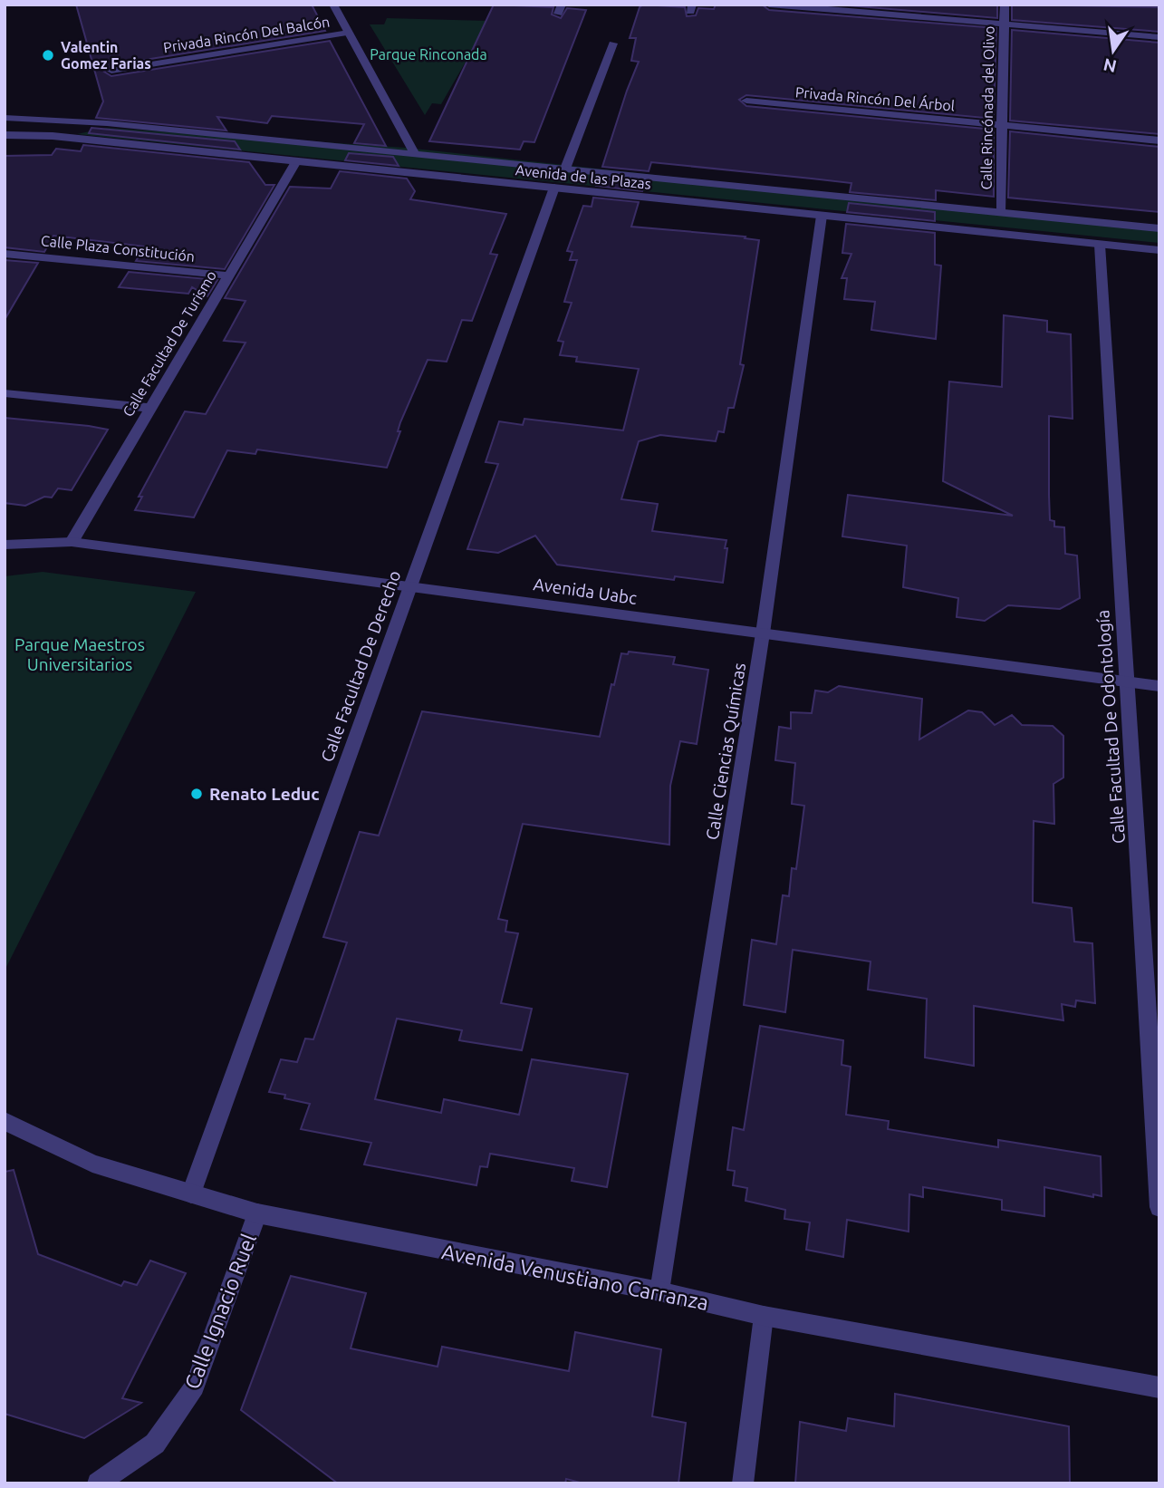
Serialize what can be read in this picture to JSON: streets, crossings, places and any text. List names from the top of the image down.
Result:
{
  "streets": {
    "street": [
      "Privada Rincón Del Balcón",
      "Privada Rincón Del Árbol",
      "Calle Rincónada del Olivo",
      "Avenida de las Plazas",
      "Calle Plaza Constitución",
      "Calle Facultad De Turismo",
      "Avenida Uabc",
      "Calle Facultad De Derecho",
      "Calle Facultad De Odontología",
      "Calle Ciencias Químicas",
      "Avenida Venustiano Carranza",
      "Calle Ignacio Ruel"
    ]
  },
  "crossings": [
    ["Privada Rincón Del Árbol", "Calle Rincónada del Olivo"],
    ["Calle Rincónada del Olivo", "Avenida de las Plazas"],
    ["Avenida de las Plazas", "Calle Facultad De Turismo"],
    ["Avenida de las Plazas", "Calle Facultad De Derecho"],
    ["Avenida de las Plazas", "Calle Facultad De Odontología"],
    ["Avenida de las Plazas", "Calle Ciencias Químicas"],
    ["Calle Plaza Constitución", "Calle Facultad De Turismo"],
    ["Calle Facultad De Turismo", "Avenida Uabc"],
    ["Avenida Uabc", "Calle Facultad De Derecho"],
    ["Avenida Uabc", "Calle Facultad De Odontología"],
    ["Avenida Uabc", "Calle Ciencias Químicas"],
    ["Calle Facultad De Derecho", "Avenida Venustiano Carranza"],
    ["Calle Ciencias Químicas", "Avenida Venustiano Carranza"],
    ["Avenida Venustiano Carranza", "Calle Ignacio Ruel"]
  ],
  "parks": ["Parque Rinconada", "Parque Maestros Universitarios"],
  "places": ["Valentin Gomez Farias", "Renato Leduc"],
  "north": "bottom"
}
